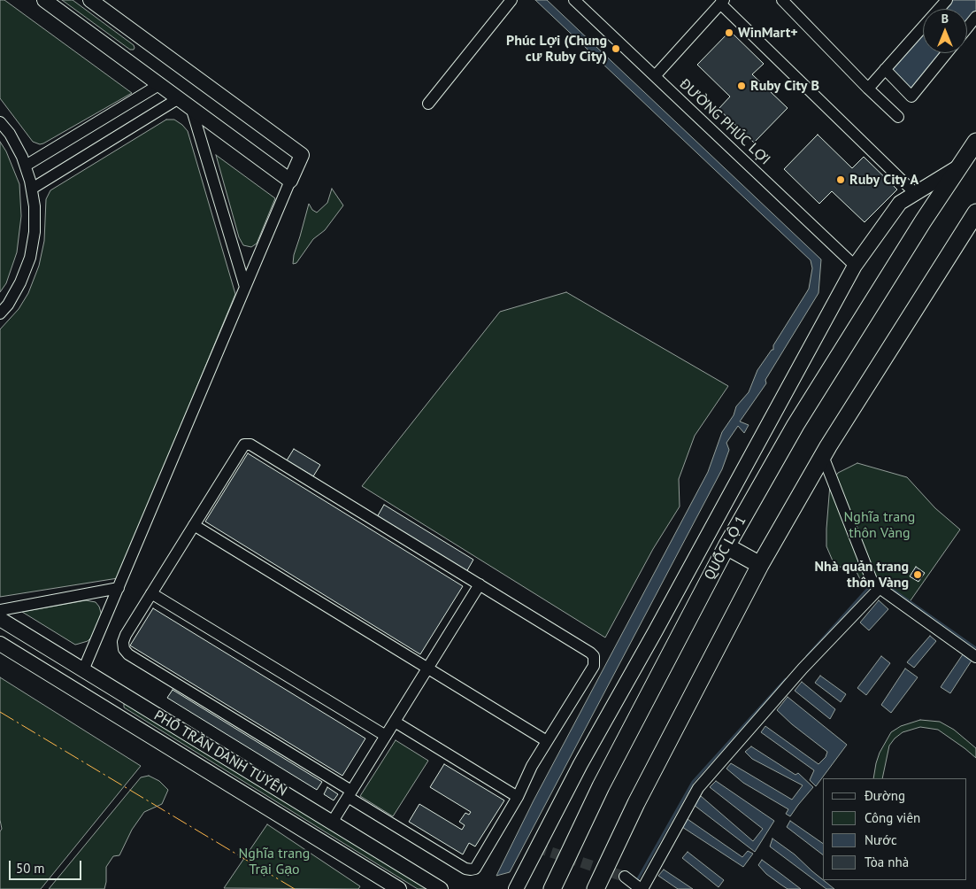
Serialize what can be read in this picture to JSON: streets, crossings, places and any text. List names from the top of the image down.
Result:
{
  "streets": {
    "highway": ["QUỐC LỘ 1"],
    "main road": ["PHỐ TRẦN DANH TUYÊN"],
    "street": ["ĐƯỜNG PHÚC LỢI"]
  },
  "parks": ["Nghĩa trang thôn Vàng", "Nghĩa trang Trại Gạo"],
  "places": [
    "WinMart+",
    "Phúc Lợi (Chung cư Ruby City)",
    "Ruby City B",
    "Ruby City A",
    "Nhà quản trang thôn Vàng"
  ],
  "legend": [
    "Đường",
    "Công viên",
    "Nước",
    "Tòa nhà"
  ],
  "scale_bar": "50 m",
  "north": "top"
}
